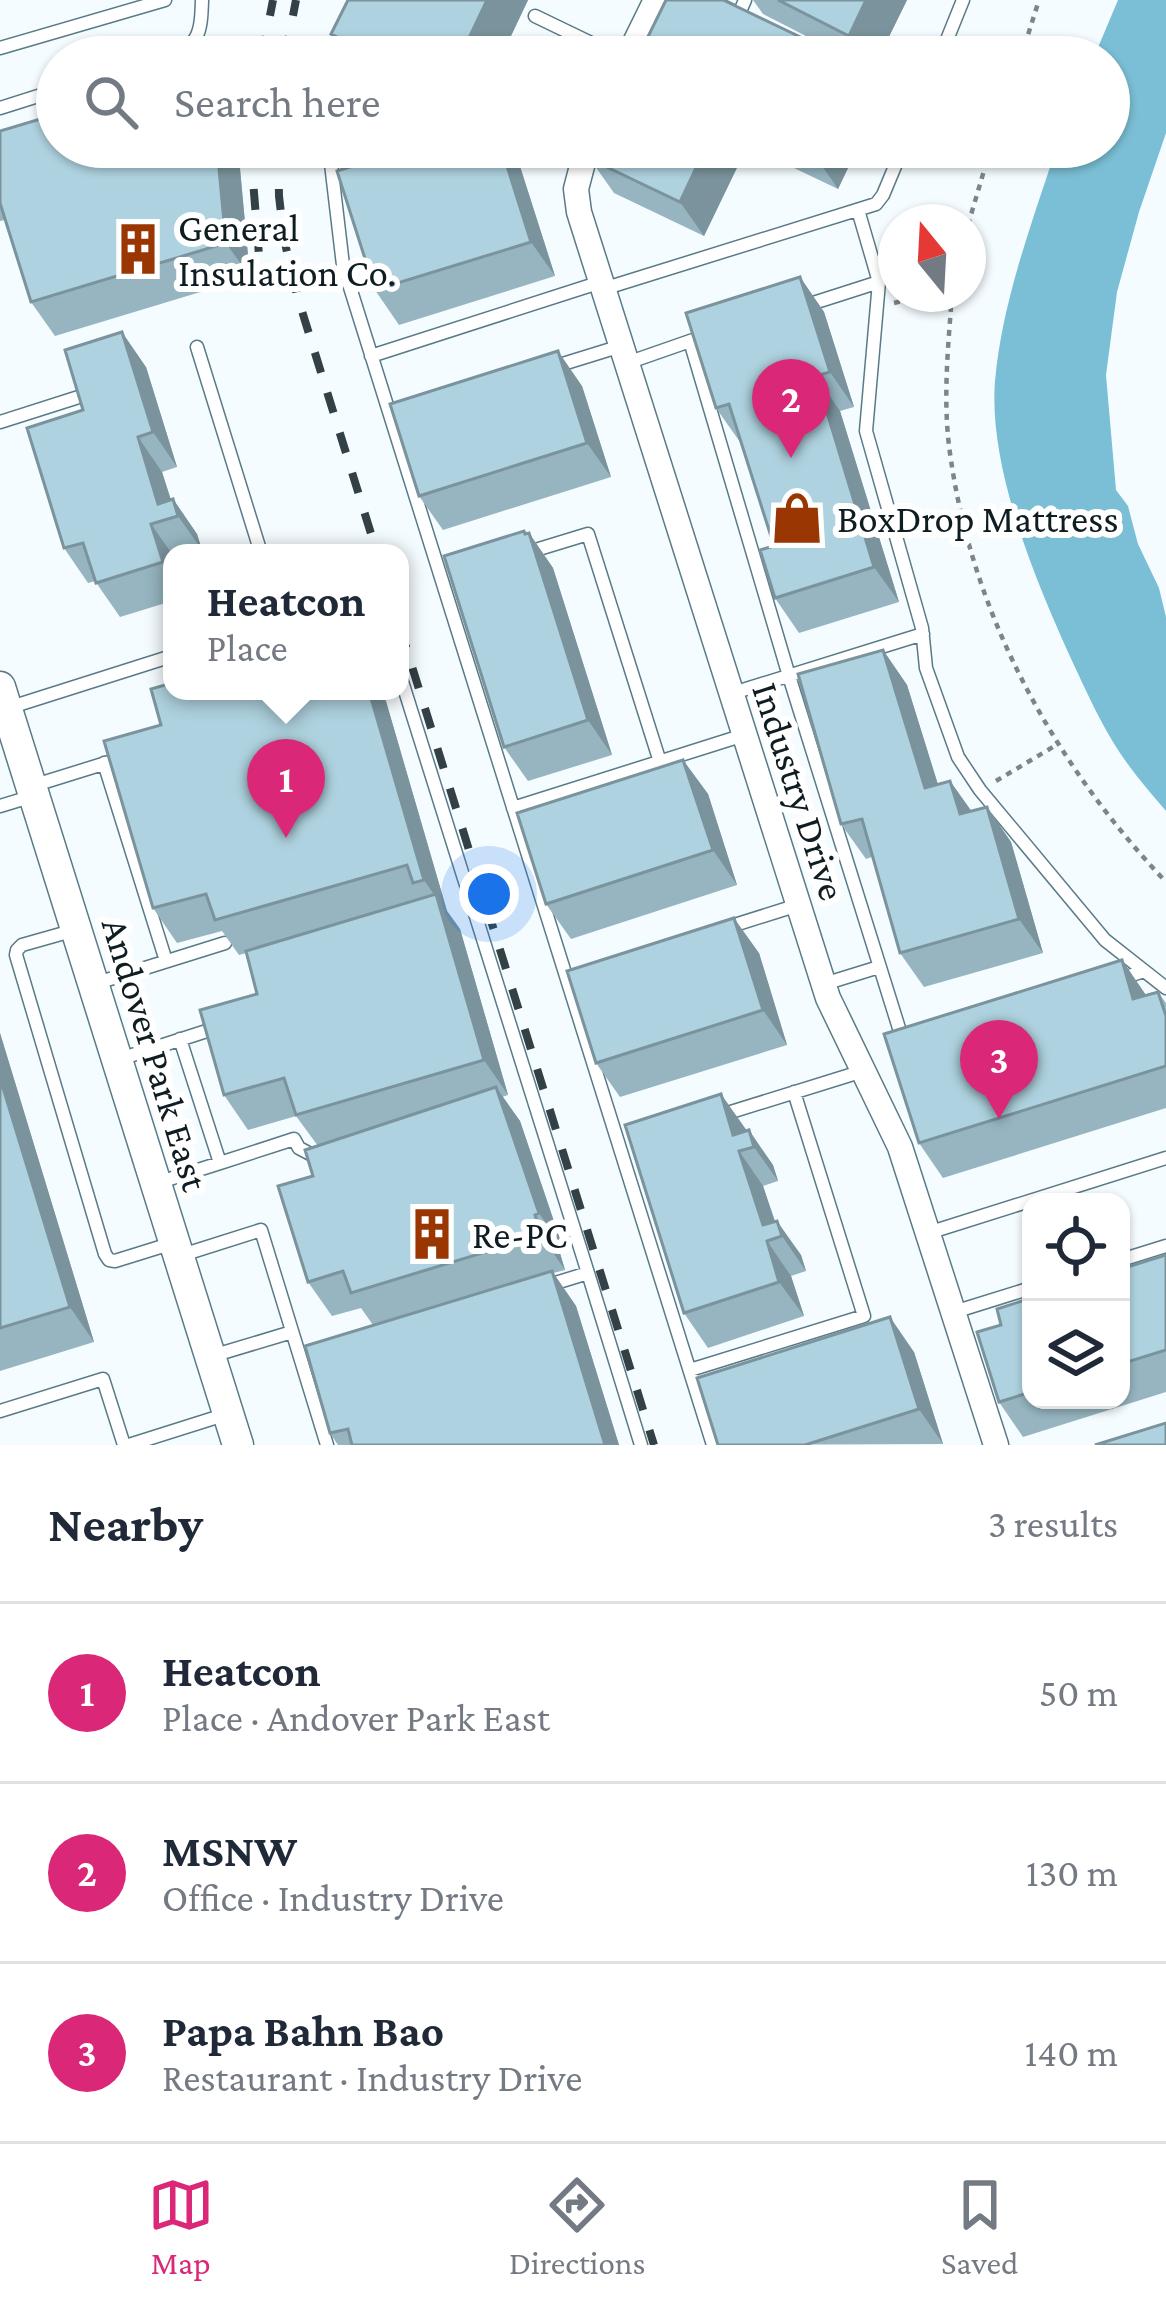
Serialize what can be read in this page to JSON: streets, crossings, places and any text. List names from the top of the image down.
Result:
{
  "streets": {
    "street": ["Industry Drive", "Andover Park East"]
  },
  "places": {
    "building": ["General Insulation Co.", "Re-PC"],
    "shop": ["BoxDrop Mattress"]
  },
  "north": "top",
  "page": {
    "search": "Search here",
    "pins": ["2", "1", "3"],
    "popup": ["Heatcon", "Place"],
    "heading": ["Nearby", "3 results"],
    "list": [
      {
        "mark": "1",
        "name": "Heatcon",
        "note": "Place · Andover Park East",
        "value": "50 m"
      },
      {
        "mark": "2",
        "name": "MSNW",
        "note": "Office · Industry Drive",
        "value": "130 m"
      },
      {
        "mark": "3",
        "name": "Papa Bahn Bao",
        "note": "Restaurant · Industry Drive",
        "value": "140 m"
      }
    ],
    "nav": ["Map", "Directions", "Saved"]
  }
}
